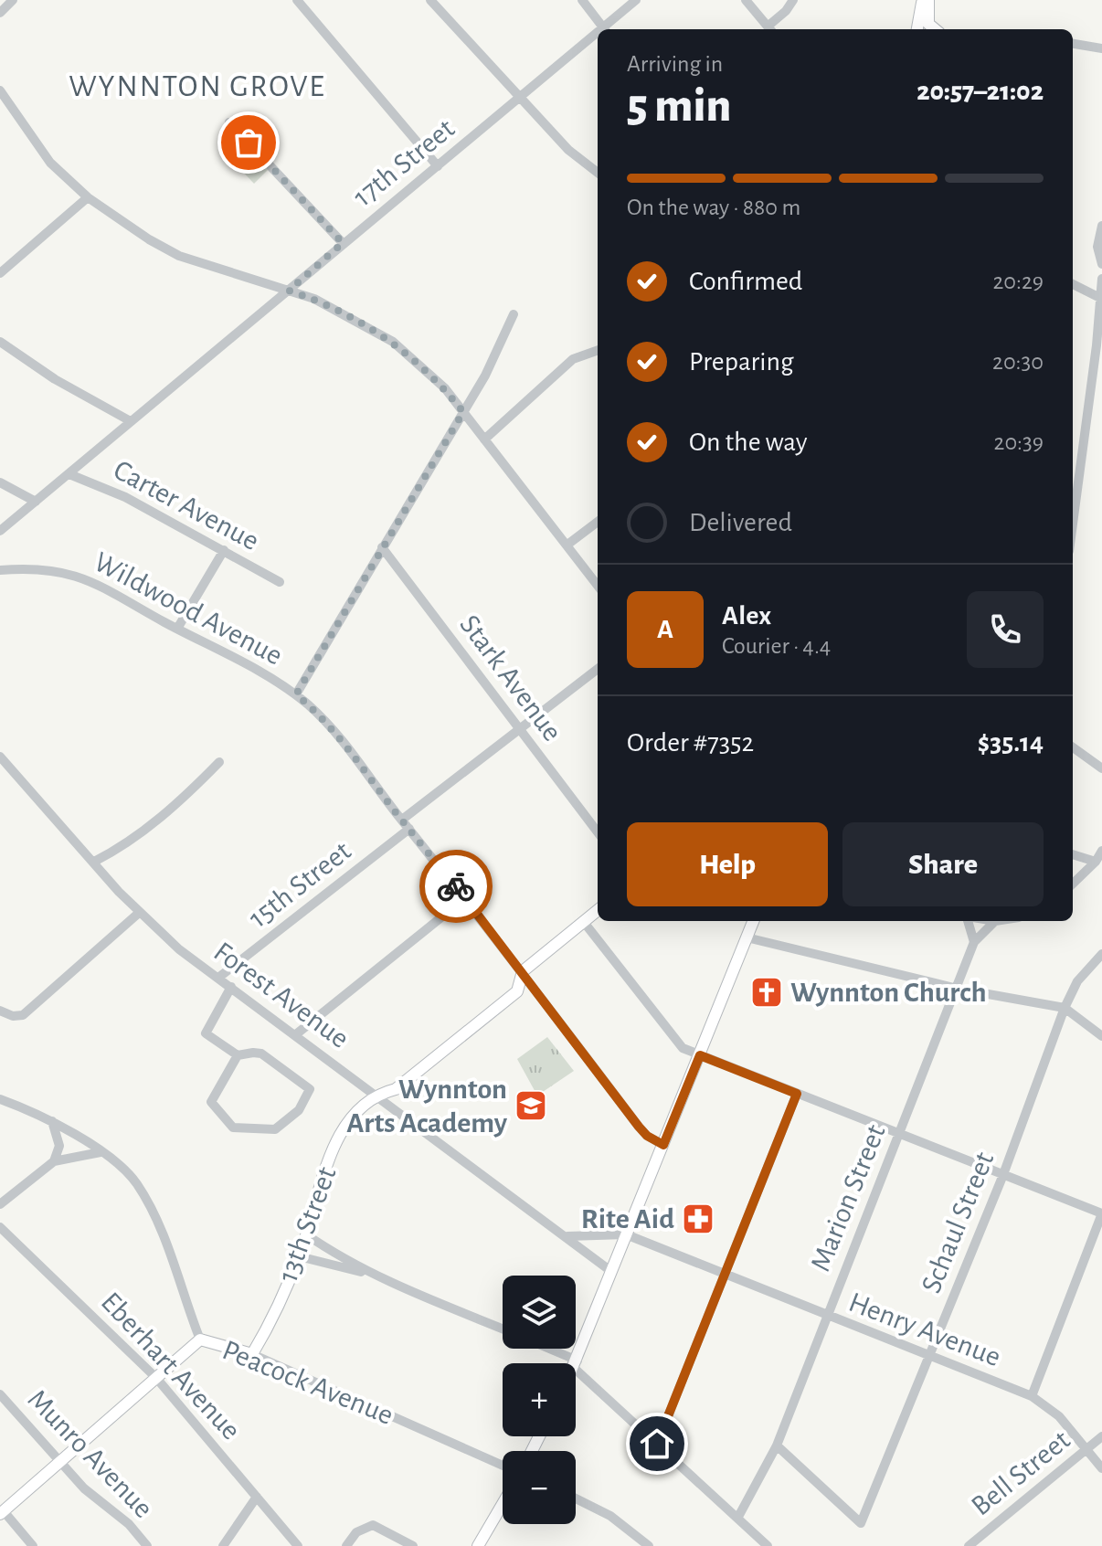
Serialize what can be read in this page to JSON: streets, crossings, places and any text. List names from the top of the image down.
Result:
{
  "streets": {
    "main road": ["13th Street", "Peacock Avenue"],
    "street": [
      "17th Street",
      "Carter Avenue",
      "Wildwood Avenue",
      "Stark Avenue",
      "15th Street",
      "Forest Avenue",
      "Marion Street",
      "Schaul Street",
      "Henry Avenue",
      "Eberhart Avenue",
      "Munro Avenue",
      "Bell Street"
    ]
  },
  "crossings": [
    ["17th Street", "Carter Avenue"],
    ["Wildwood Avenue", "15th Street"],
    ["Wildwood Avenue", "13th Street"],
    ["15th Street", "Forest Avenue"],
    ["Forest Avenue", "13th Street"],
    ["Marion Street", "Schaul Street"],
    ["Marion Street", "Henry Avenue"],
    ["Schaul Street", "Henry Avenue"],
    ["13th Street", "Peacock Avenue"],
    ["Henry Avenue", "Bell Street"]
  ],
  "districts": ["WYNNTON GROVE"],
  "places": {
    "church": ["Wynnton Church"],
    "school or university": ["Wynnton Arts Academy"],
    "pharmacy": ["Rite Aid"]
  },
  "page": {
    "heading": ["5 min", "Arriving in", "20:57–21:02"],
    "panel": [
      "Alex",
      "Courier · 4.4",
      "Order #7352",
      "$35.14"
    ],
    "bar": "On the way · 880 m",
    "list": [
      ["Confirmed", "20:29"],
      ["Preparing", "20:30"],
      ["On the way", "20:39"],
      "Delivered"
    ],
    "round": "A",
    "buttons": ["Help", "Share"],
    "map_buttons": ["+", "−"]
  }
}
